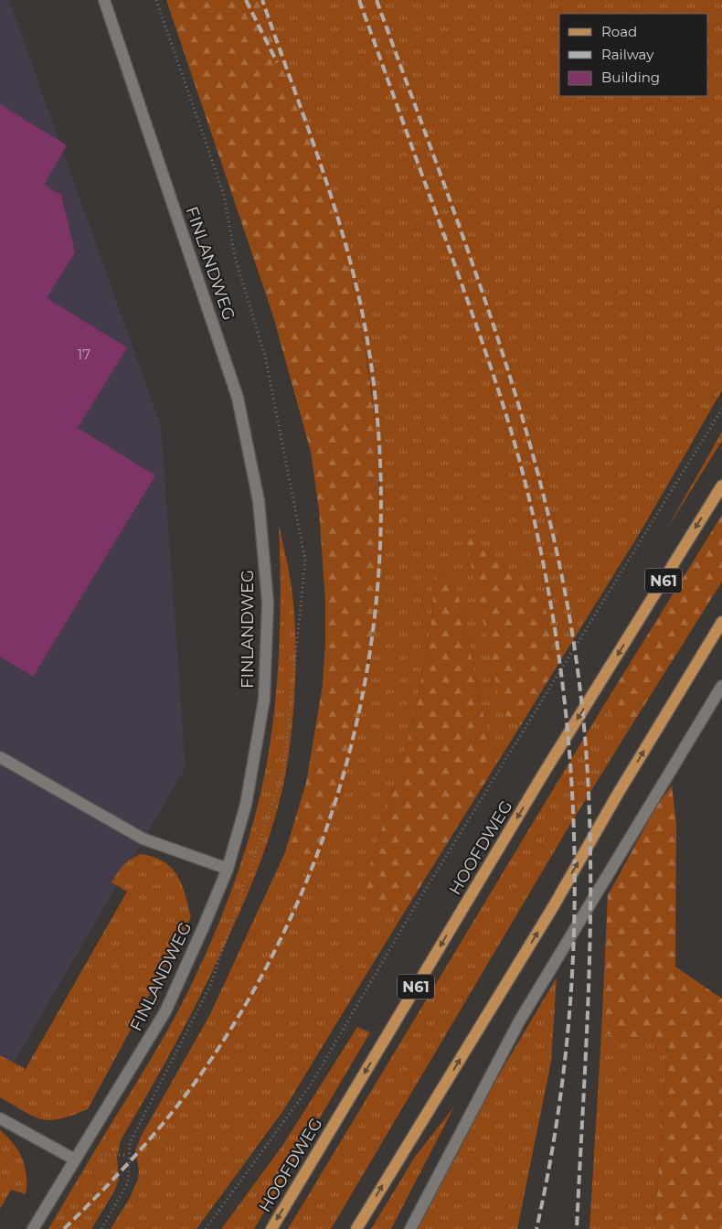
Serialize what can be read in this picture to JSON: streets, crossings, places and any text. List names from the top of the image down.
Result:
{
  "streets": {
    "main road": ["N61", "HOOFDWEG"],
    "street": ["FINLANDWEG"]
  },
  "house_numbers": ["17"],
  "legend": ["Road", "Railway", "Building"]
}
